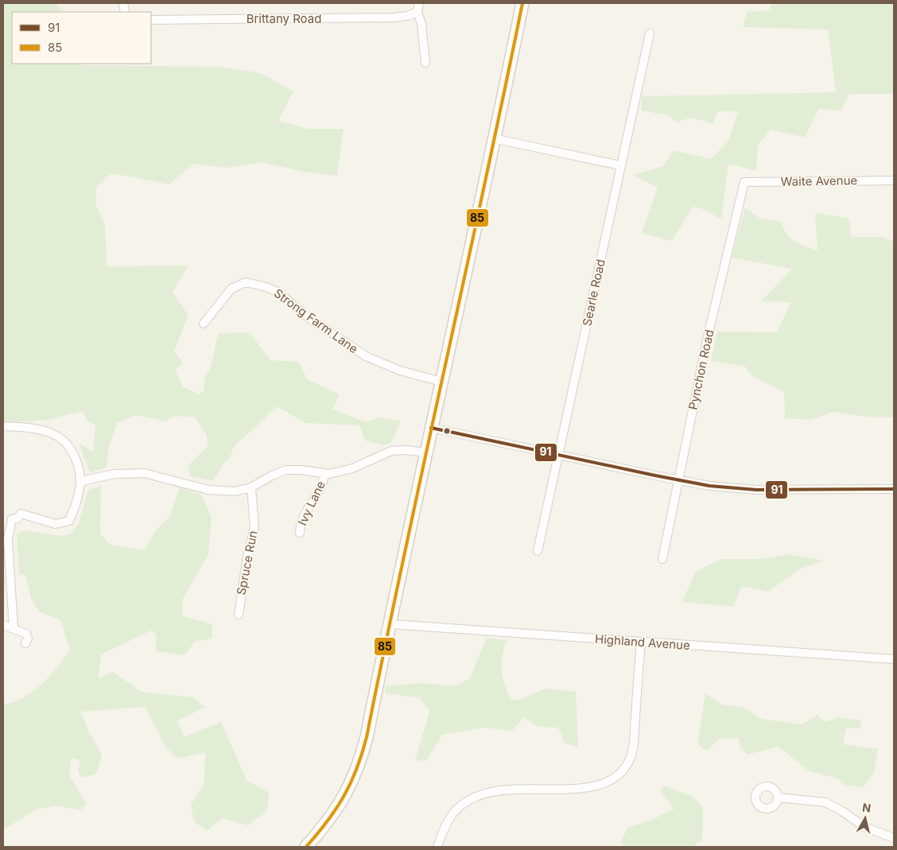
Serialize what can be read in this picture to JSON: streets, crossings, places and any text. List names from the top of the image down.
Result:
{
  "streets": {
    "street": [
      "Brittany Road",
      "Waite Avenue",
      "Searle Road",
      "Strong Farm Lane",
      "Pynchon Road",
      "Ivy Lane",
      "Spruce Run",
      "Highland Avenue"
    ]
  },
  "crossings": [
    ["Waite Avenue", "Pynchon Road"]
  ],
  "lines": ["transit line 85", "transit line 91"],
  "legend": ["91", "85"],
  "north": "top"
}
